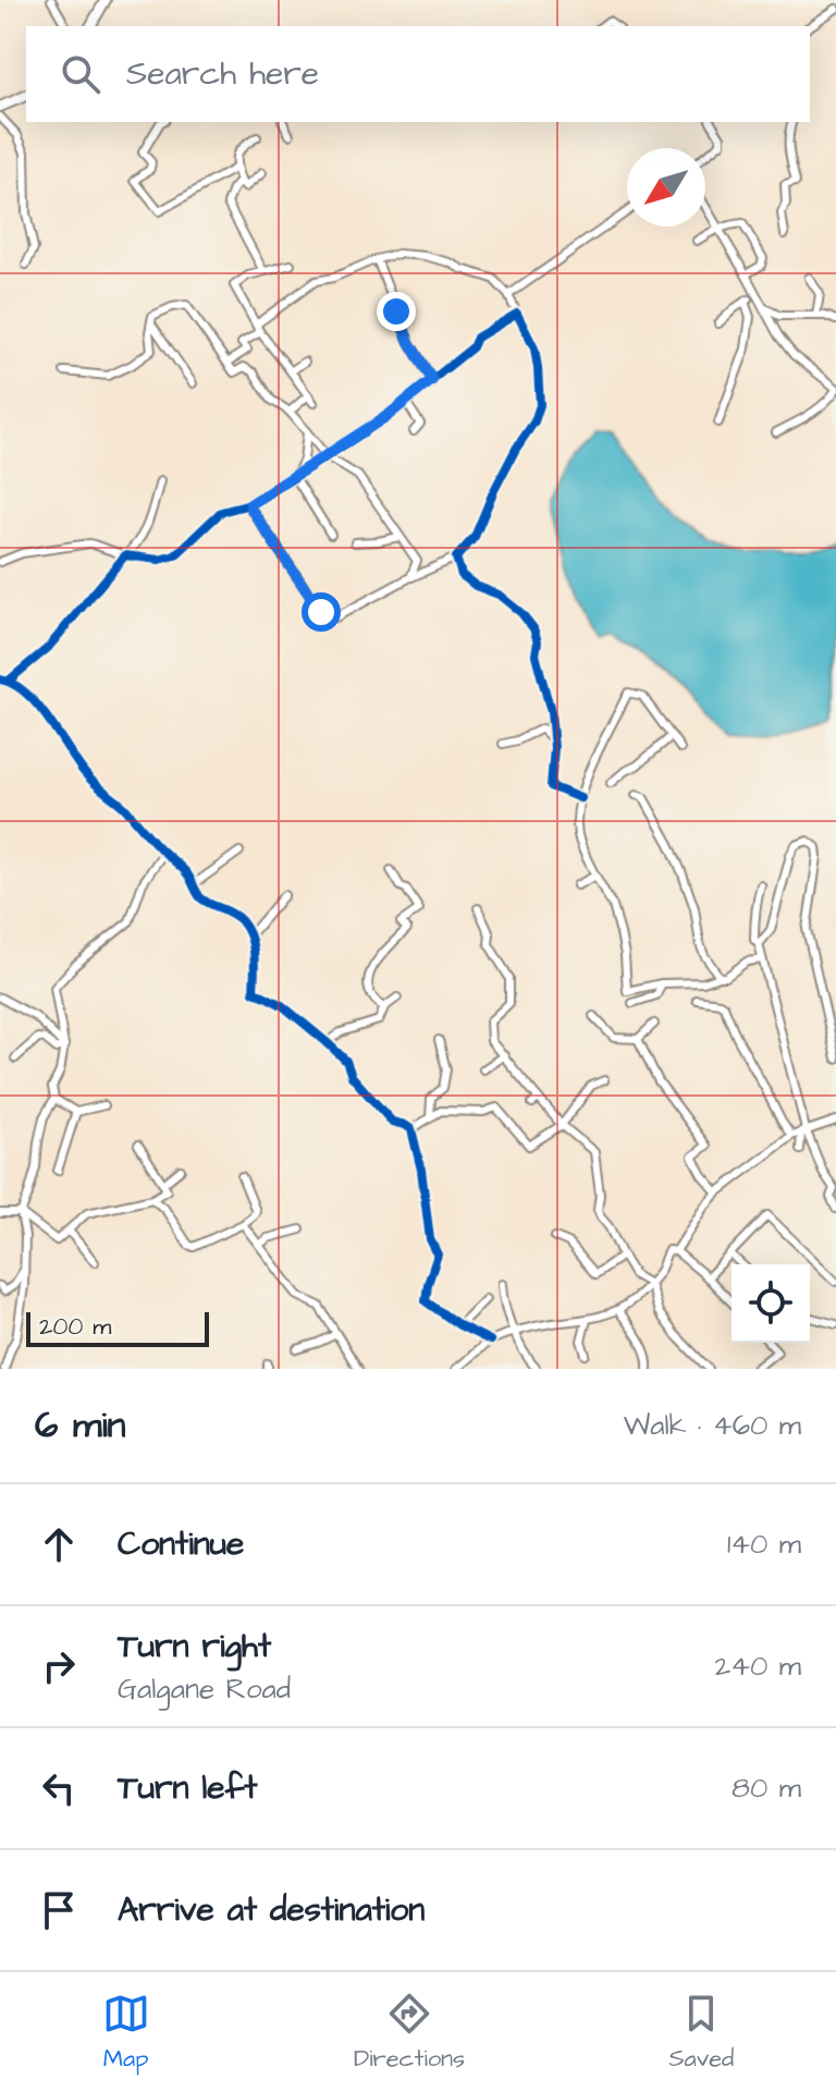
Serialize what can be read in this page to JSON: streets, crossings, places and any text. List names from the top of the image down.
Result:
{
  "scale_bar": "200 m",
  "north": "bottom left",
  "page": {
    "search": "Search here",
    "scale": "200 m",
    "heading": ["6 min", "Walk · 460 m"],
    "list": [
      ["Continue", "140 m"],
      ["Turn right", "Galgane Road", "240 m"],
      ["Turn left", "80 m"],
      "Arrive at destination"
    ],
    "nav": ["Map", "Directions", "Saved"]
  }
}
